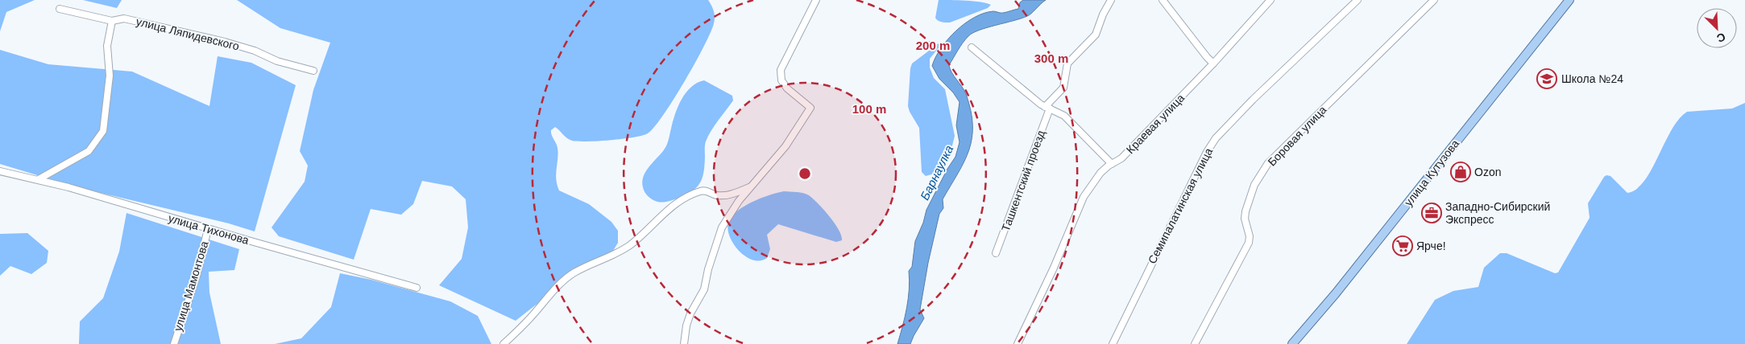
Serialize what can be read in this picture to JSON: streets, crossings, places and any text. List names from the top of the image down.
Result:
{
  "streets": {
    "main road": ["улица Кутузова"],
    "street": [
      "улица Ляпидевского",
      "Краевая улица",
      "Боровая улица",
      "Ташкентский проезд",
      "Семипалатинская улица",
      "улица Тихонова",
      "улица Мамонтова"
    ]
  },
  "crossings": [
    ["улица Тихонова", "улица Мамонтова"]
  ],
  "water": ["Барнаулка"],
  "places": {
    "school or university": ["Школа №24"],
    "shop": ["Ozon"],
    "office": ["Западно-Сибирский Экспресс"],
    "supermarket": ["Ярче!"]
  },
  "north": "bottom right",
  "rings": ["200 m", "300 m", "100 m"]
}
